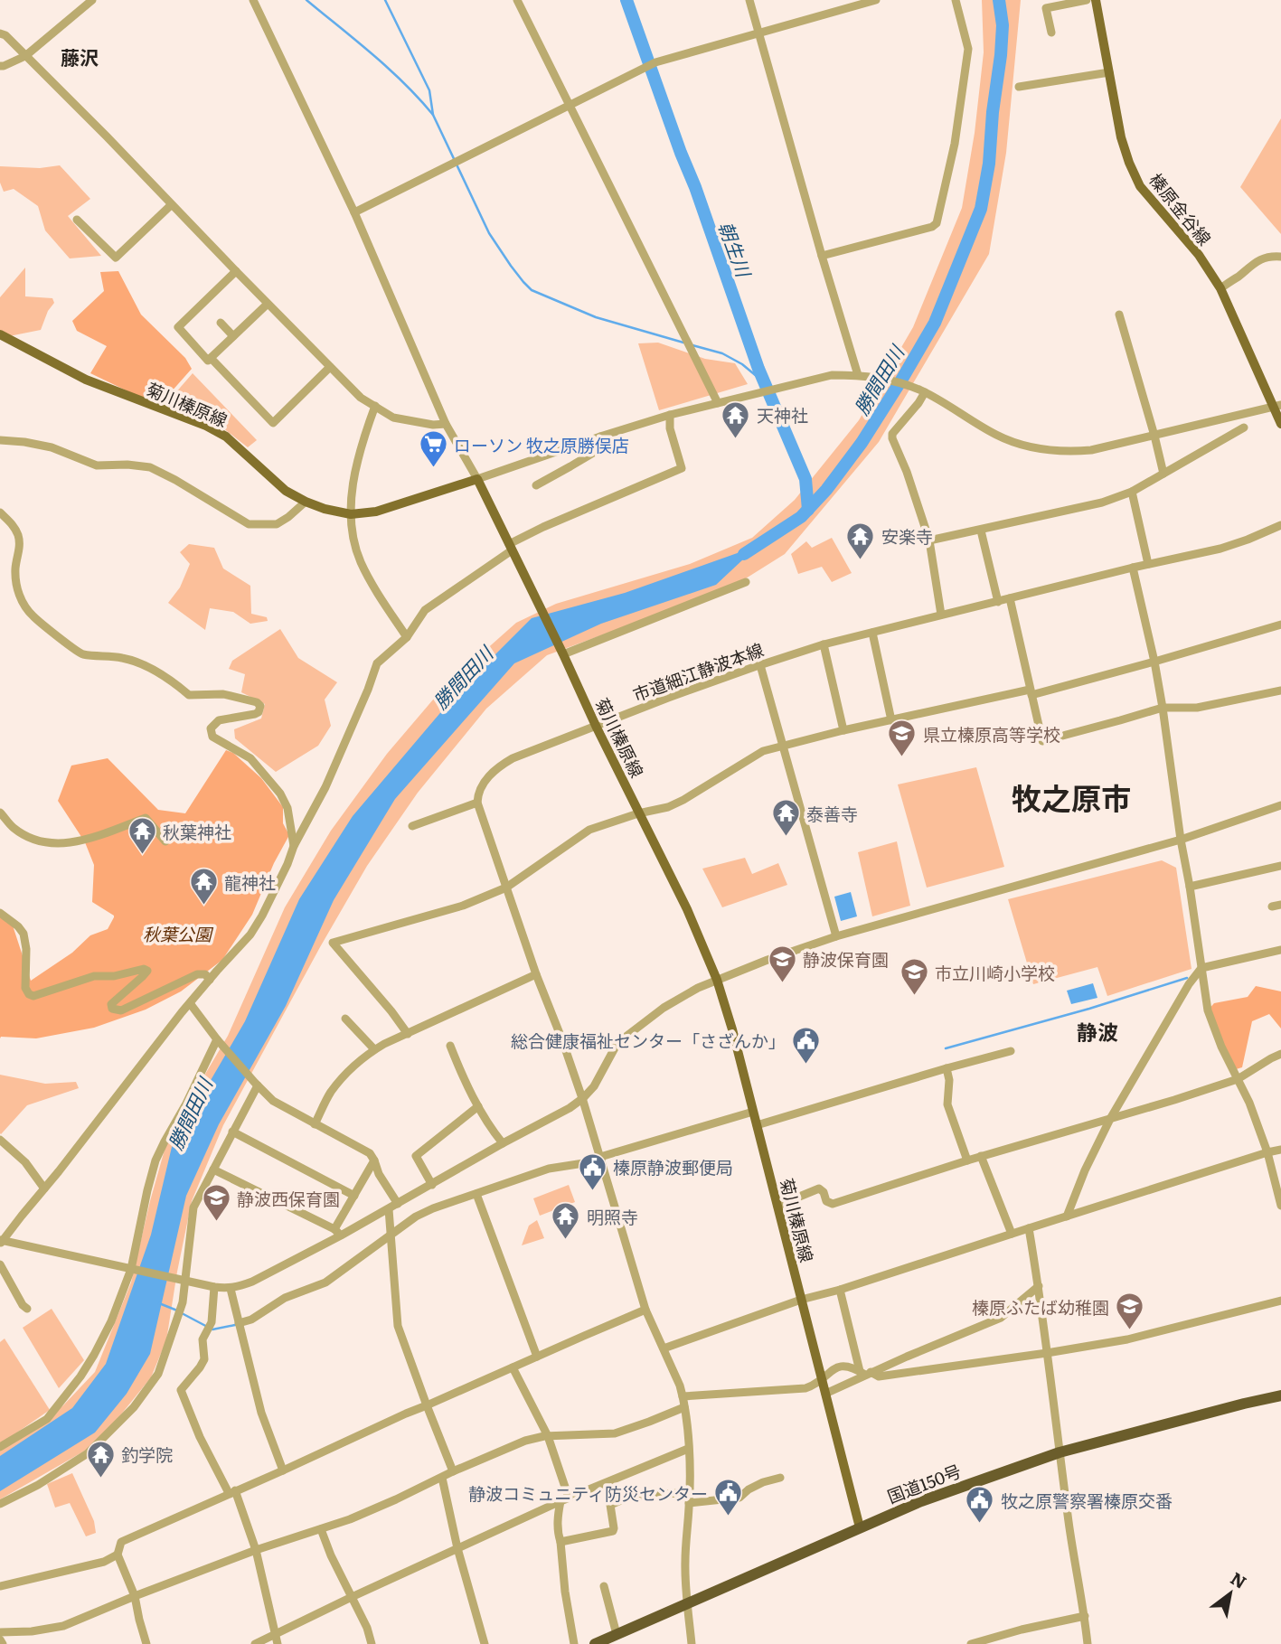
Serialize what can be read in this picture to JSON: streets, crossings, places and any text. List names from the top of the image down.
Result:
{
  "streets": {
    "highway": ["国道150号"],
    "main road": ["榛原金谷線", "菊川榛原線"],
    "street": ["市道細江静波本線"]
  },
  "crossings": [
    ["菊川榛原線", "市道細江静波本線"],
    ["菊川榛原線", "国道150号"]
  ],
  "districts": ["藤沢", "牧之原市", "静波"],
  "water": ["朝生川", "勝間田川"],
  "parks": ["秋葉公園"],
  "places": {
    "temple": [
      "天神社",
      "安楽寺",
      "泰善寺",
      "秋葉神社",
      "龍神社",
      "明照寺",
      "釣学院"
    ],
    "supermarket": ["ローソン 牧之原勝俣店"],
    "school or university": [
      "県立榛原高等学校",
      "静波保育園",
      "市立川崎小学校",
      "静波西保育園",
      "榛原ふたば幼稚園"
    ],
    "public building": [
      "総合健康福祉センター「さざんか」",
      "榛原静波郵便局",
      "静波コミュニティ防災センター",
      "牧之原警察署榛原交番"
    ]
  },
  "north": "top right"
}
